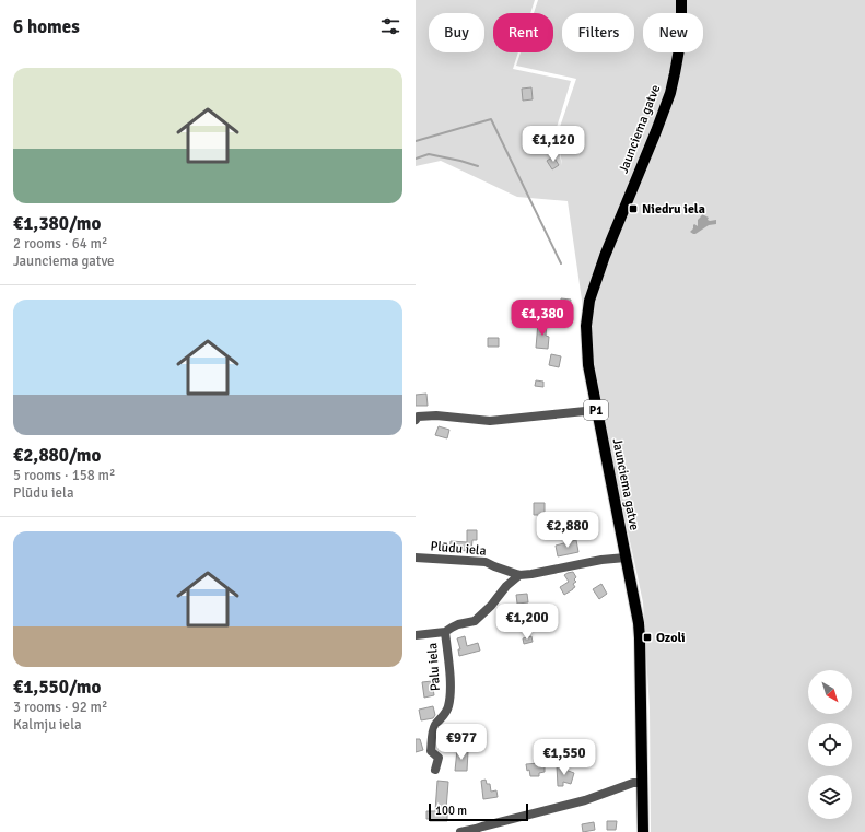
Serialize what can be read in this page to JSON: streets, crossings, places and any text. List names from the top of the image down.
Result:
{
  "streets": {
    "main road": ["Jaunciema gatve", "P1"],
    "street": ["Plūdu iela", "Palu iela"]
  },
  "crossings": [
    ["Jaunciema gatve", "Plūdu iela"]
  ],
  "places": {
    "transit": ["Niedru iela", "Ozoli"]
  },
  "scale_bar": "100 m",
  "north": "bottom right",
  "page": {
    "heading": "6 homes",
    "chip": [
      "Buy",
      "Rent",
      "Filters",
      "New"
    ],
    "list": [
      {
        "name": "€1,380/mo",
        "note": "2 rooms · 64 m² · Jaunciema gatve"
      },
      {
        "name": "€2,880/mo",
        "note": "5 rooms · 158 m² · Plūdu iela"
      },
      {
        "name": "€1,550/mo",
        "note": "3 rooms · 92 m² · Kalmju iela"
      }
    ],
    "price": [
      "€1,120",
      "€1,380",
      "€2,880",
      "€1,200",
      "€977",
      "€1,550"
    ],
    "scale": "100 m"
  }
}
